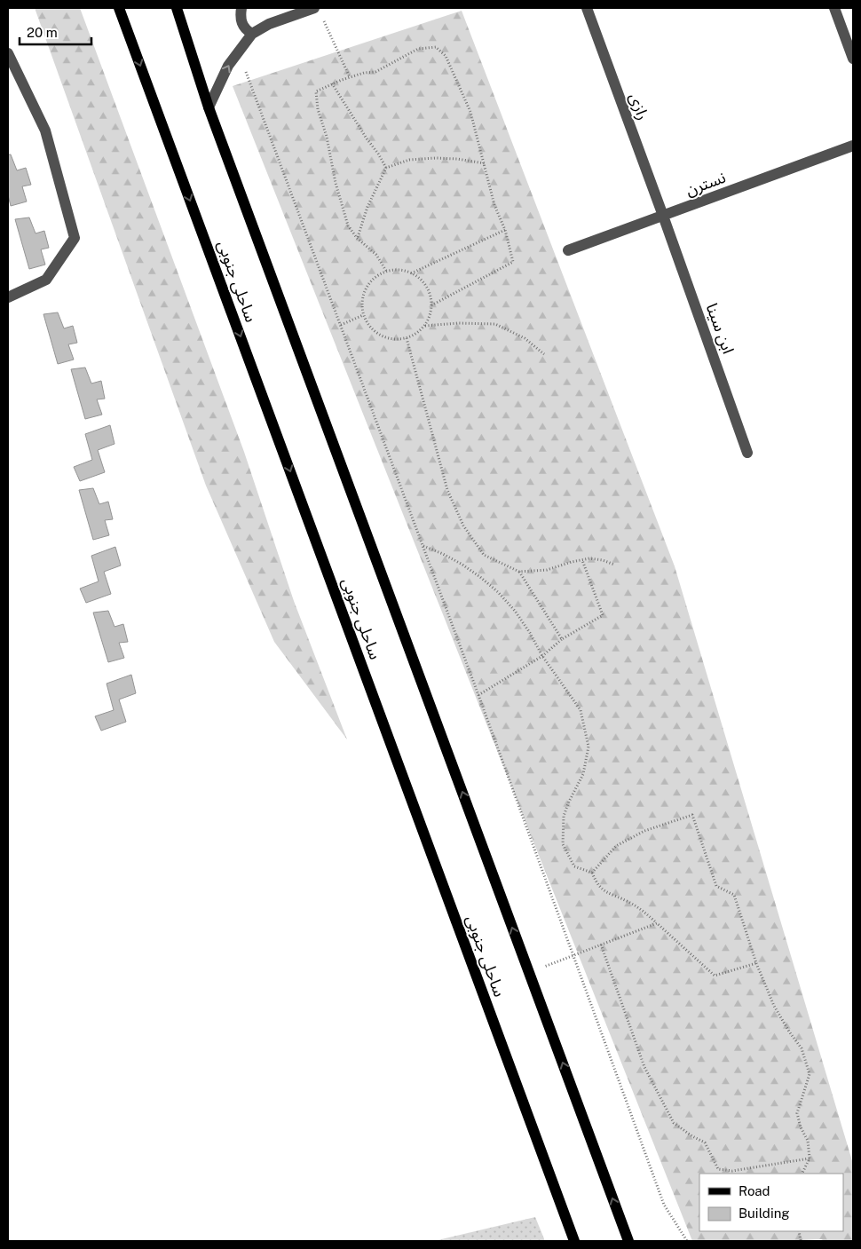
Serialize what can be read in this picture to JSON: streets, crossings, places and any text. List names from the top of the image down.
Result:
{
  "streets": {
    "main road": ["ساحلی جنوبی"],
    "street": ["رازی", "نسترن", "ابن سینا"]
  },
  "crossings": [
    ["رازی", "نسترن"],
    ["رازی", "ابن سینا"],
    ["نسترن", "ابن سینا"]
  ],
  "legend": ["Road", "Building"],
  "scale_bar": "20 m"
}
